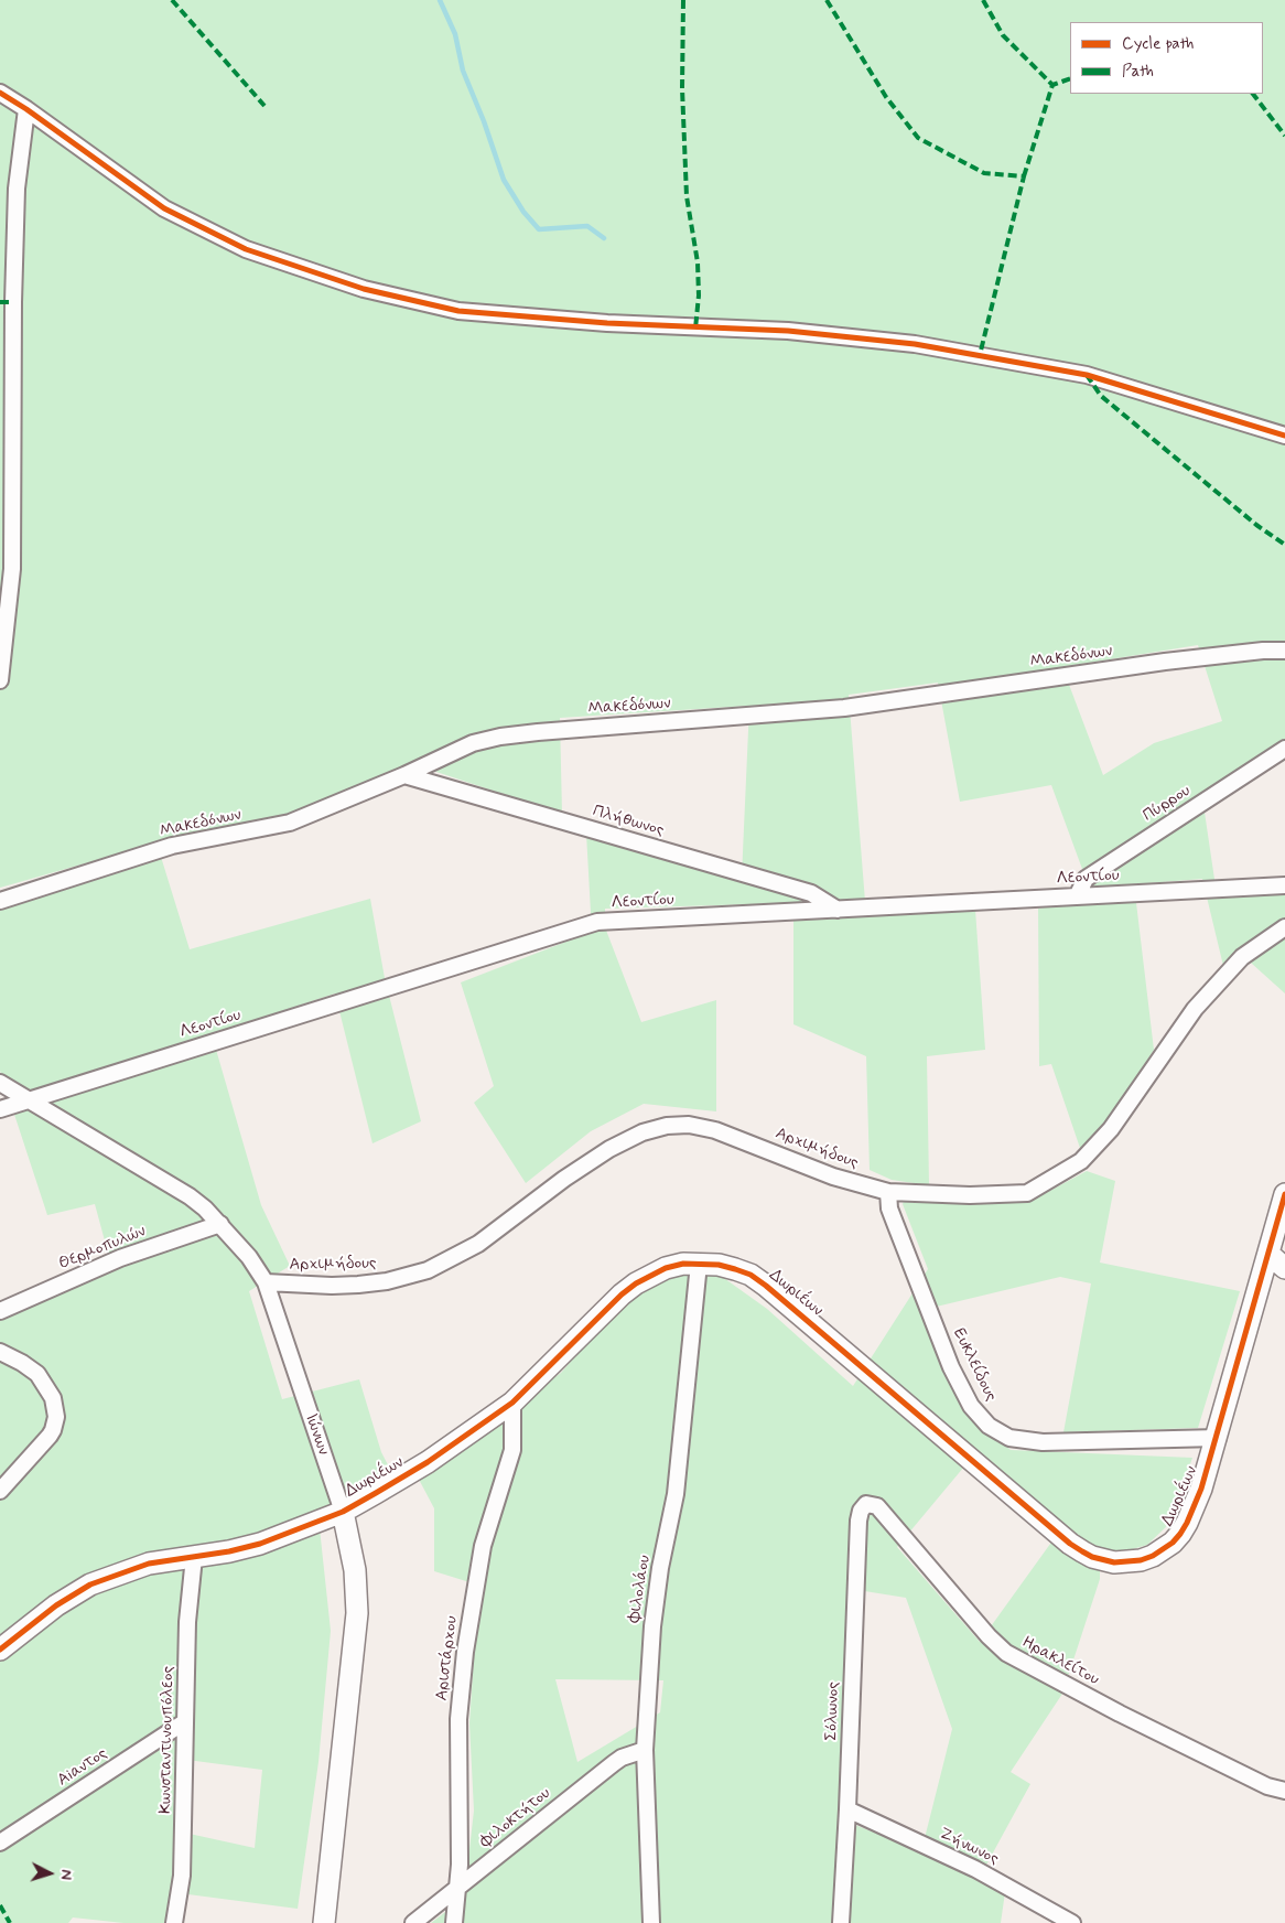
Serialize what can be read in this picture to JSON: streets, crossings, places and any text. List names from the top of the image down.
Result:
{
  "streets": {
    "street": [
      "Μακεδόνων",
      "Πύρρου",
      "Πλήθωνος",
      "Λεοντίου",
      "Αρχιμήδους",
      "Θερμοπυλών",
      "Δωριέων",
      "Ευκλείδους",
      "Ιώνων",
      "Φιλολάου",
      "Αριστάρχου",
      "Ηρακλείτου",
      "Σόλωνος",
      "Κωνσταντινουπόλεος",
      "Aiαντος",
      "Φιλοκτήτου",
      "Ζήνωνος"
    ]
  },
  "crossings": [
    ["Μακεδόνων", "Πλήθωνος"],
    ["Πύρρου", "Λεοντίου"],
    ["Πλήθωνος", "Λεοντίου"],
    ["Λεοντίου", "Ιώνων"],
    ["Αρχιμήδους", "Ευκλείδους"],
    ["Αρχιμήδους", "Ιώνων"],
    ["Θερμοπυλών", "Ιώνων"],
    ["Δωριέων", "Ευκλείδους"],
    ["Δωριέων", "Ιώνων"],
    ["Δωριέων", "Φιλολάου"],
    ["Δωριέων", "Αριστάρχου"],
    ["Δωριέων", "Κωνσταντινουπόλεος"],
    ["Φιλολάου", "Φιλοκτήτου"],
    ["Αριστάρχου", "Φιλοκτήτου"],
    ["Ηρακλείτου", "Σόλωνος"],
    ["Σόλωνος", "Ζήνωνος"],
    ["Κωνσταντινουπόλεος", "Aiαντος"]
  ],
  "legend": ["Cycle path", "Path"],
  "north": "right"
}
